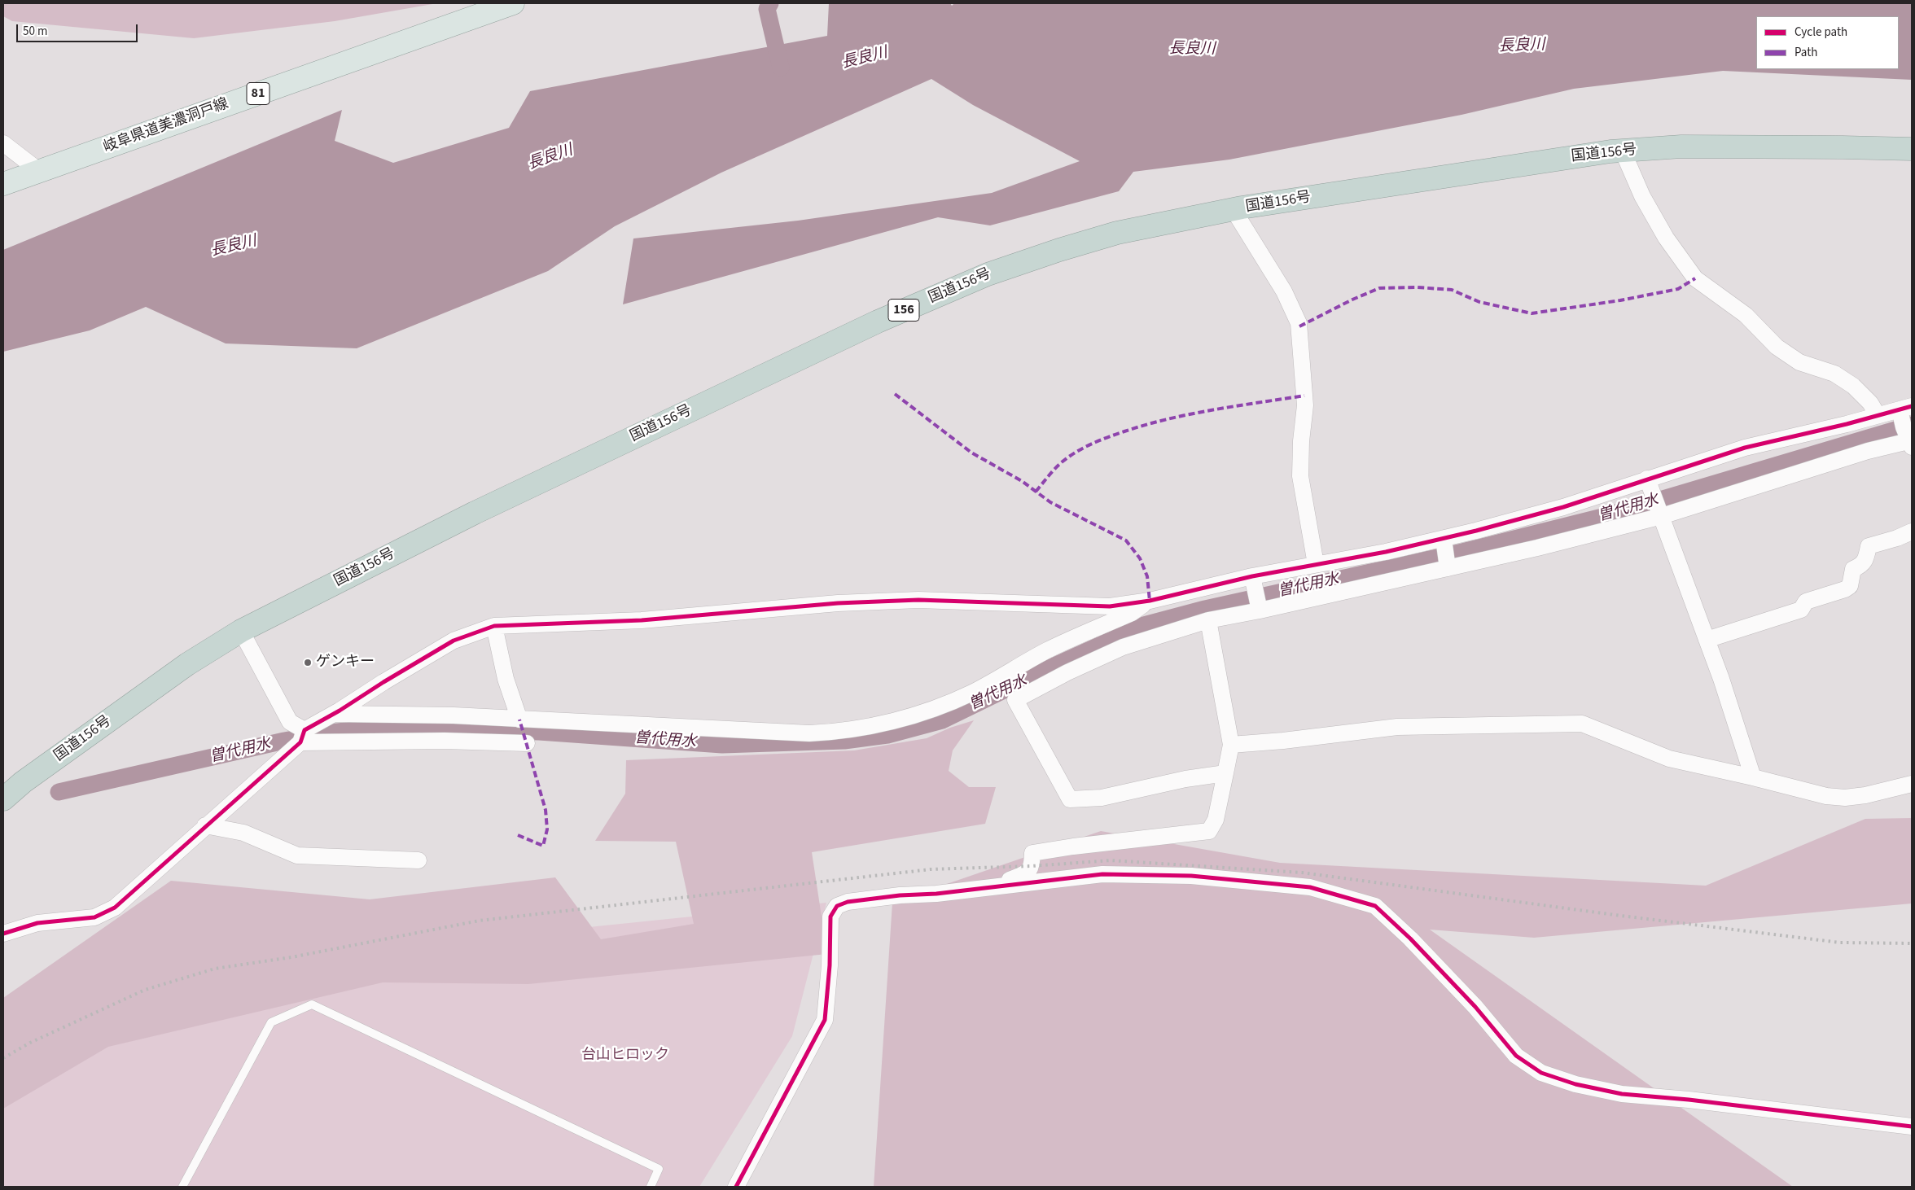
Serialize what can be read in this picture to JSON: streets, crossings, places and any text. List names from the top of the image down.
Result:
{
  "streets": {
    "highway": ["国道156号", "156"],
    "main road": ["81", "岐阜県道美濃洞戸線"]
  },
  "water": ["長良川", "曽代用水"],
  "parks": ["台山ヒロック"],
  "places": ["ゲンキー"],
  "legend": ["Cycle path", "Path"],
  "scale_bar": "50 m"
}
